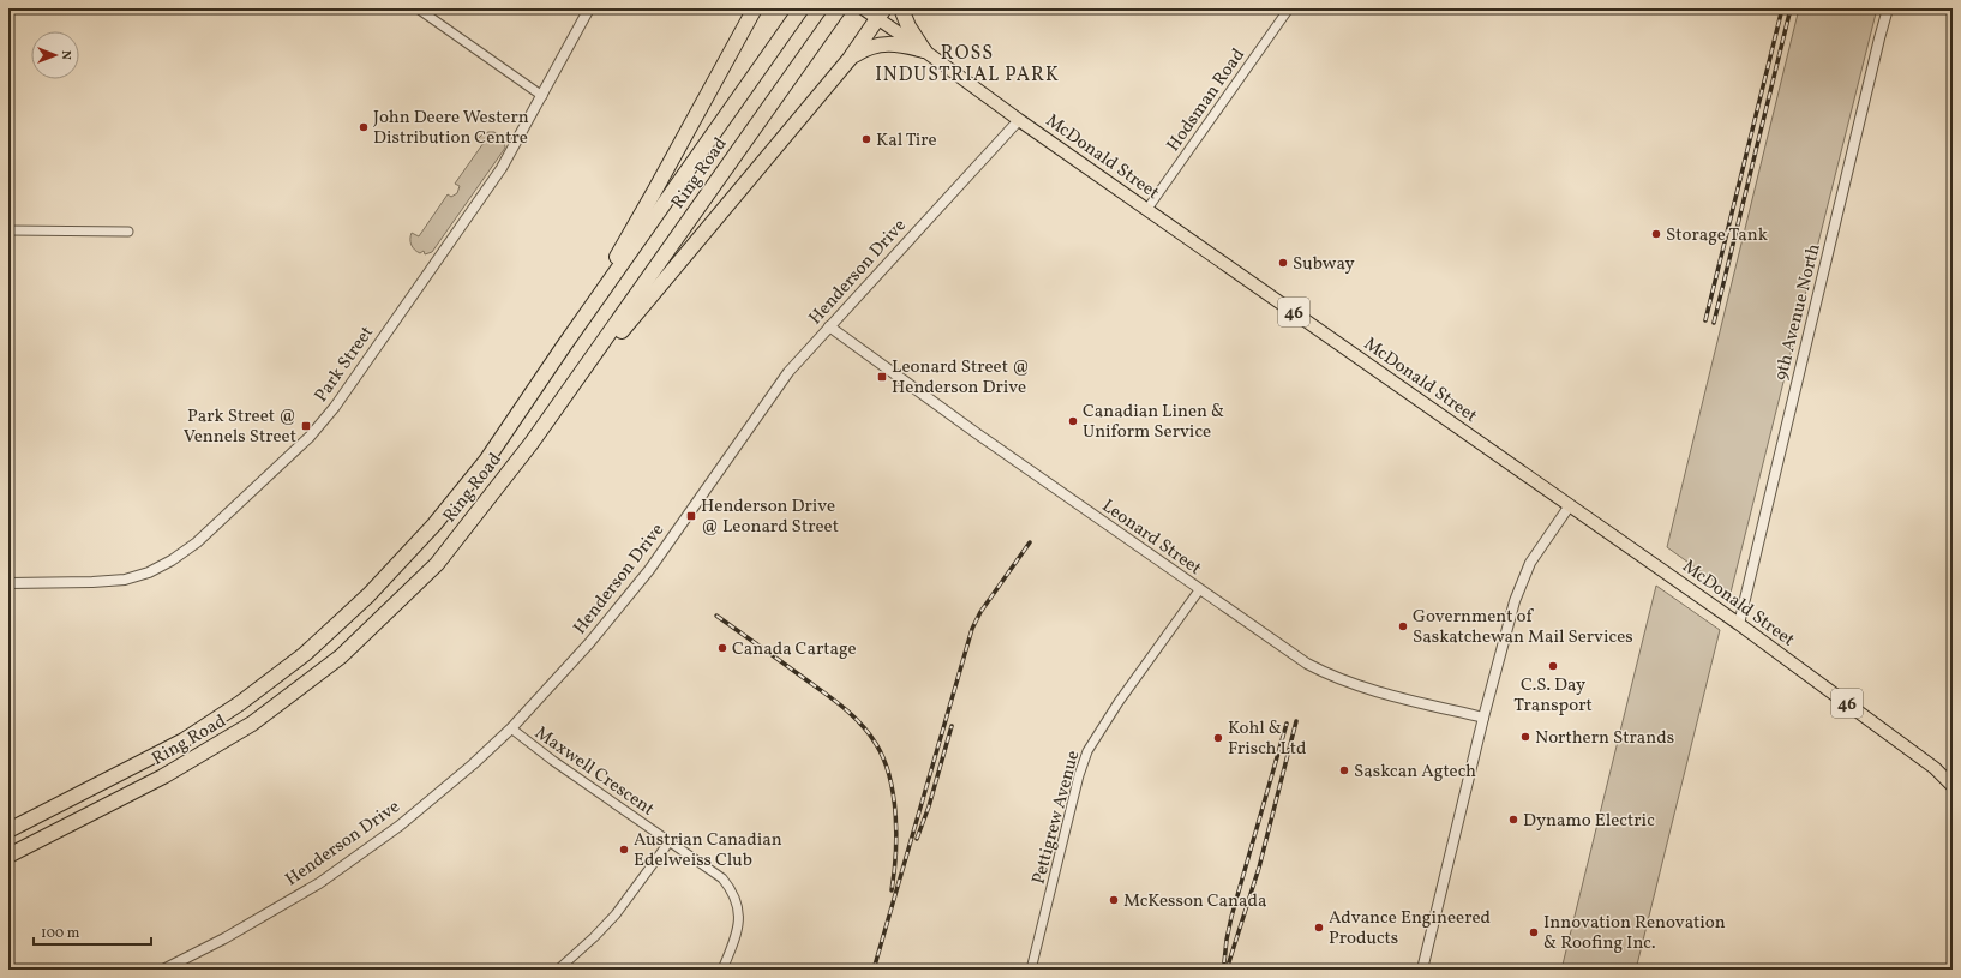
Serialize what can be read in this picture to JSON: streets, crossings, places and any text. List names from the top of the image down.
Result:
{
  "streets": {
    "highway": ["Ring Road"],
    "main road": ["McDonald Street", "46"],
    "street": [
      "Hodsman Road",
      "Henderson Drive",
      "9th Avenue North",
      "Park Street",
      "Leonard Street",
      "Maxwell Crescent",
      "Pettigrew Avenue"
    ]
  },
  "crossings": [
    ["Hodsman Road", "McDonald Street"],
    ["McDonald Street", "Henderson Drive"],
    ["McDonald Street", "9th Avenue North"],
    ["Henderson Drive", "Leonard Street"],
    ["Henderson Drive", "Maxwell Crescent"],
    ["Leonard Street", "Pettigrew Avenue"]
  ],
  "districts": ["ROSS INDUSTRIAL PARK"],
  "places": {
    "other": [
      "John Deere Western Distribution Centre",
      "Kal Tire",
      "Storage Tank",
      "Subway",
      "Canadian Linen & Uniform Service",
      "Government of Saskatchewan Mail Services",
      "Canada Cartage",
      "C.S. Day Transport",
      "Northern Strands",
      "Kohl & Frisch Ltd",
      "Saskcan Agtech",
      "Dynamo Electric",
      "Austrian Canadian Edelweiss Club",
      "McKesson Canada",
      "Advance Engineered Products",
      "Innovation Renovation & Roofing Inc."
    ],
    "transit": ["Leonard Street @ Henderson Drive", "Park Street @ Vennels Street", "Henderson Drive @ Leonard Street"]
  },
  "scale_bar": "100 m",
  "north": "right"
}
